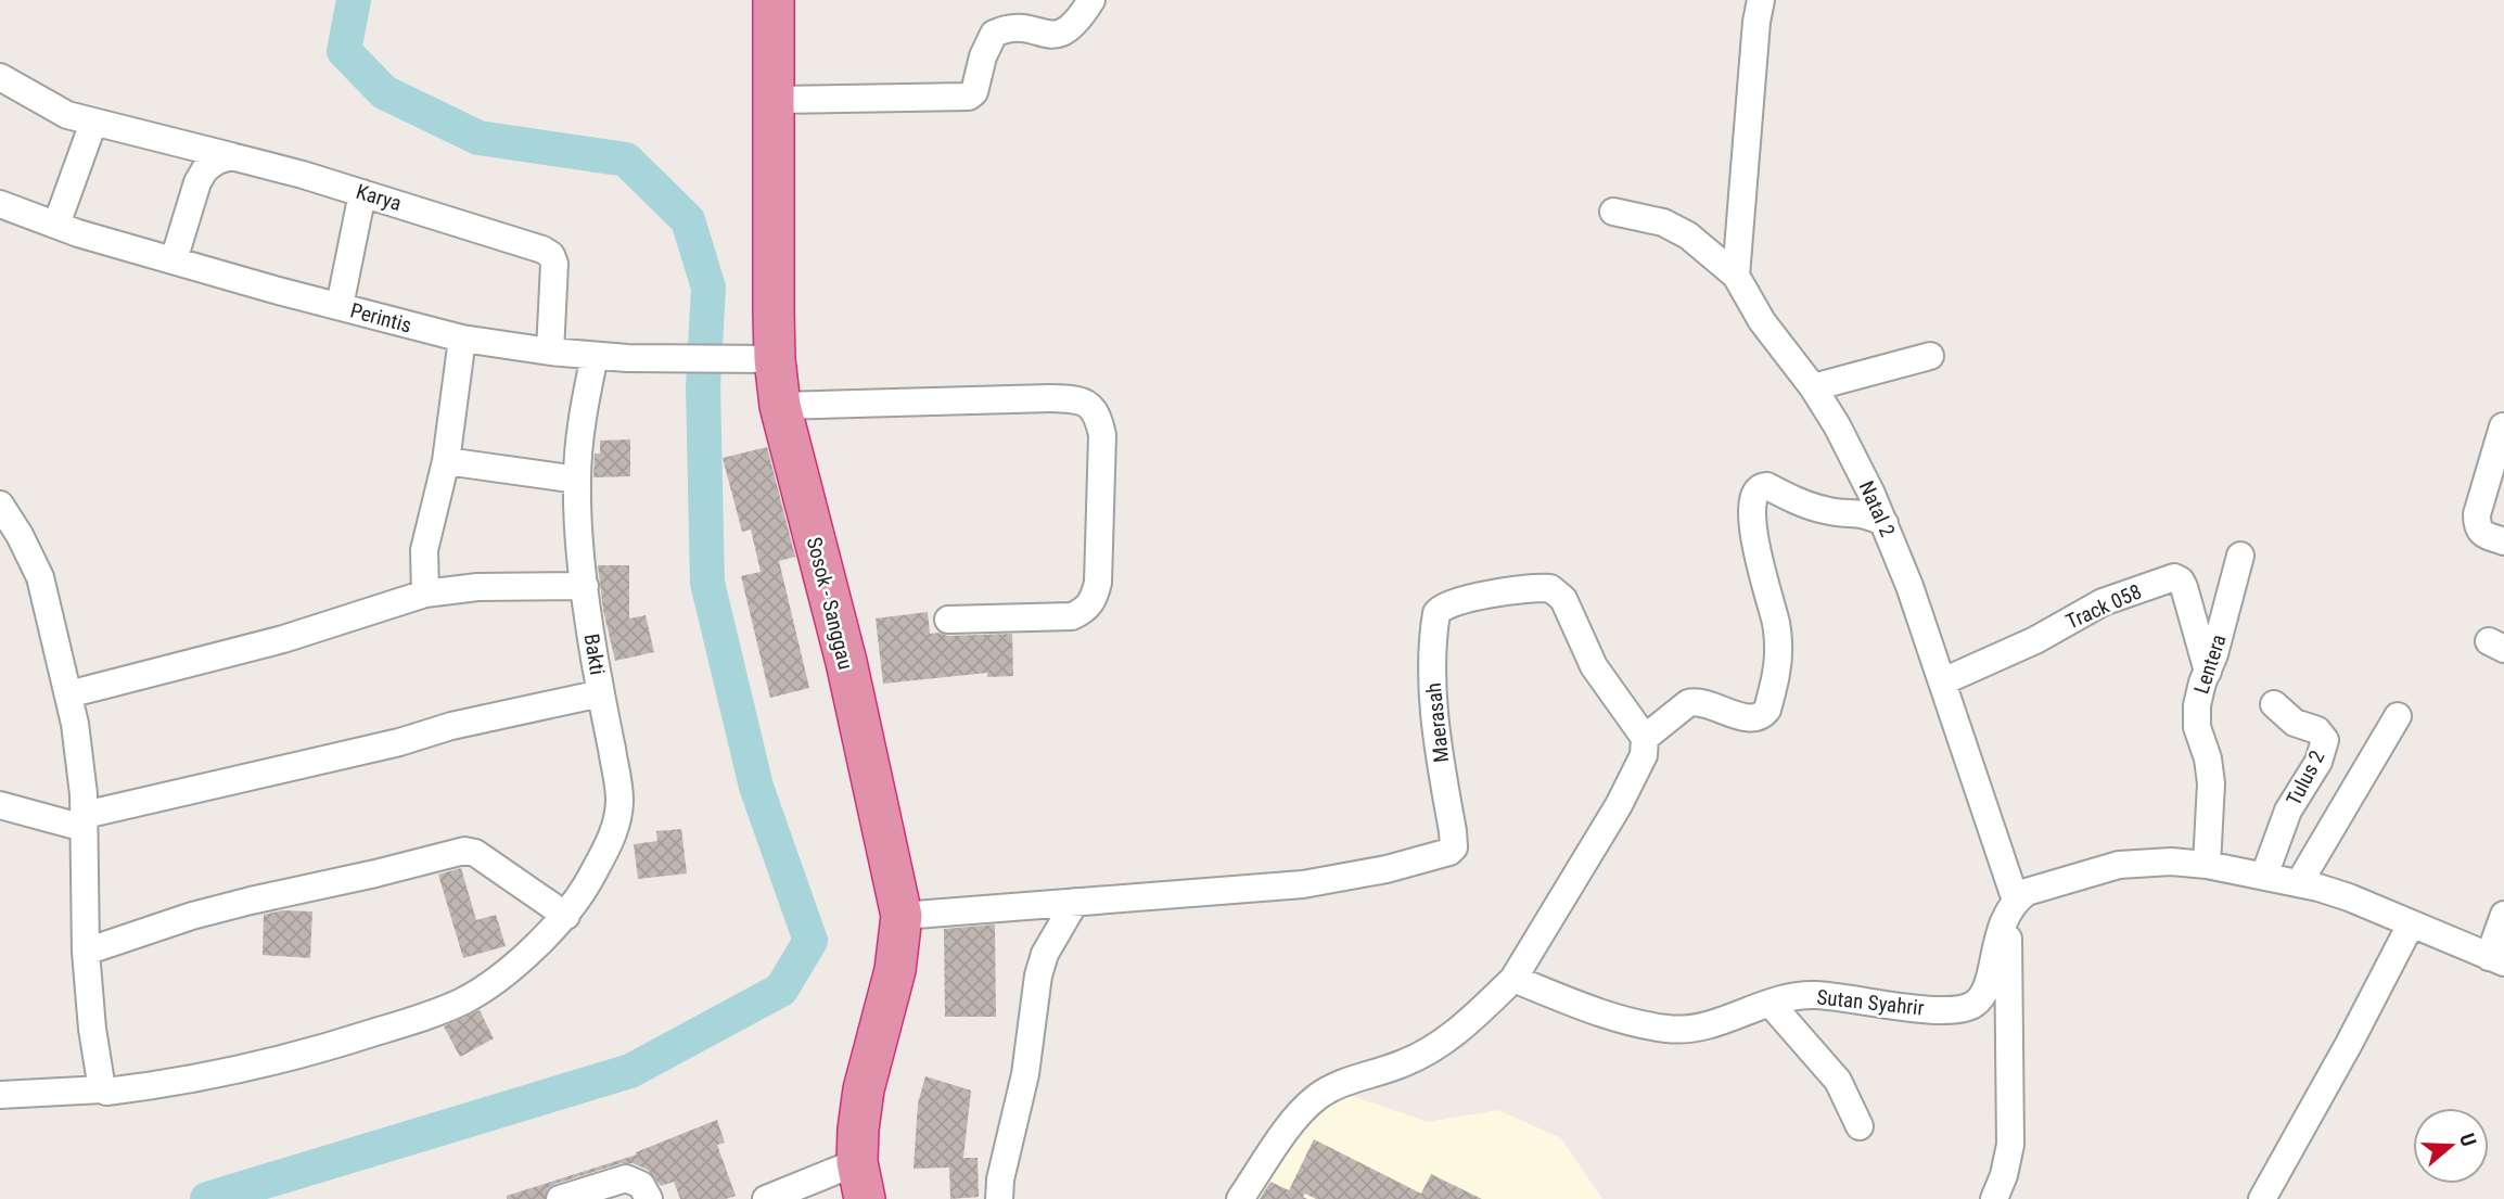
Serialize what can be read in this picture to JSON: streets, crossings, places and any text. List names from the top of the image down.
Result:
{
  "streets": {
    "highway": ["Sosok - Sanggau"],
    "street": [
      "Karya",
      "Perintis",
      "Natal 2",
      "Track 058",
      "Bakti",
      "Lentera",
      "Maerasah",
      "Tulus 2",
      "Sutan Syahrir"
    ]
  },
  "crossings": [
    ["Karya", "Perintis"],
    ["Perintis", "Sosok - Sanggau"],
    ["Perintis", "Bakti"],
    ["Natal 2", "Track 058"],
    ["Natal 2", "Sutan Syahrir"],
    ["Sosok - Sanggau", "Maerasah"],
    ["Track 058", "Lentera"]
  ],
  "north": "right"
}
